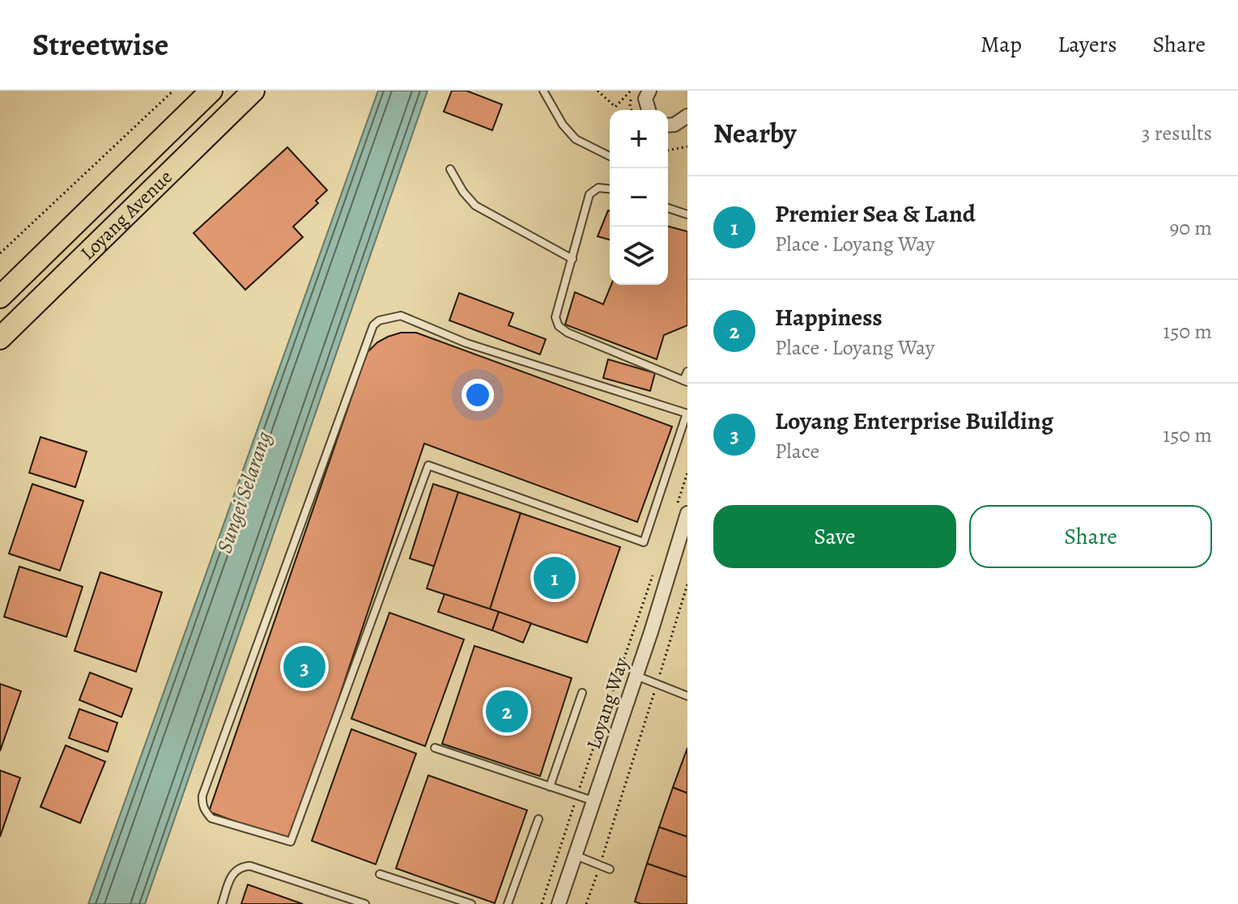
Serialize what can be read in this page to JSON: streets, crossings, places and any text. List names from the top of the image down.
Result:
{
  "streets": {
    "main road": ["Loyang Avenue"],
    "street": ["Loyang Way"]
  },
  "water": ["Sungei Selarang"],
  "page": {
    "header": "Streetwise",
    "nav": ["Map", "Layers", "Share"],
    "heading": ["Nearby", "3 results"],
    "map_buttons": ["+", "−"],
    "list": [
      {
        "mark": "1",
        "name": "Premier Sea & Land",
        "note": "Place · Loyang Way",
        "value": "90 m"
      },
      {
        "mark": "2",
        "name": "Happiness",
        "note": "Place · Loyang Way",
        "value": "150 m"
      },
      {
        "mark": "3",
        "name": "Loyang Enterprise Building",
        "note": "Place",
        "value": "150 m"
      }
    ],
    "buttons": ["Save", "Share"],
    "pins": ["1", "3", "2"]
  }
}
